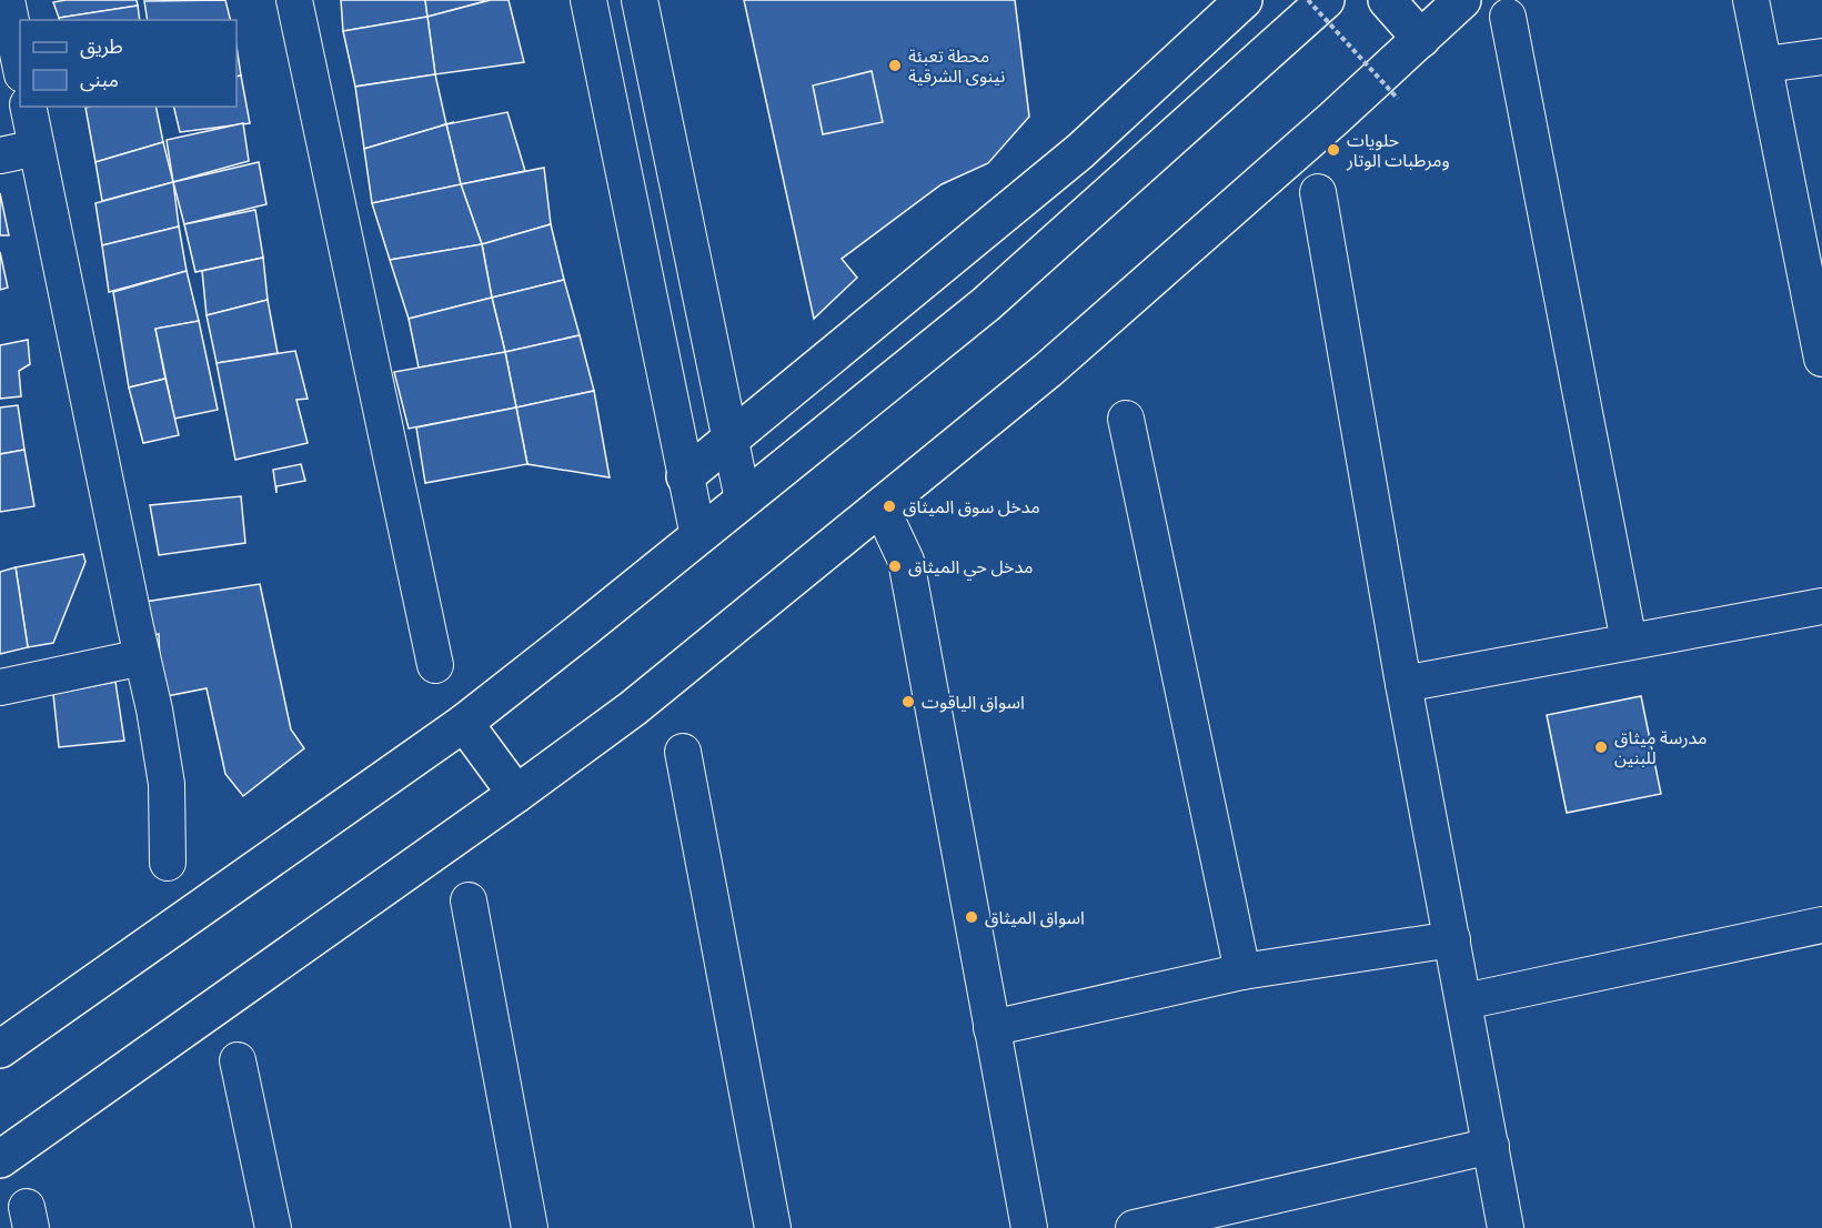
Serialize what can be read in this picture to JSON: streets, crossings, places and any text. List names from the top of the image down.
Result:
{
  "places": [
    "محطة تعبئة نينوى الشرقية",
    "حلويات ومرطبات الوتار",
    "مدخل سوق الميثاق",
    "مدخل حي الميثاق",
    "اسواق الياقوت",
    "مدرسة ميثاق للبنين",
    "اسواق الميثاق"
  ],
  "legend": ["طريق", "مبنى"]
}
